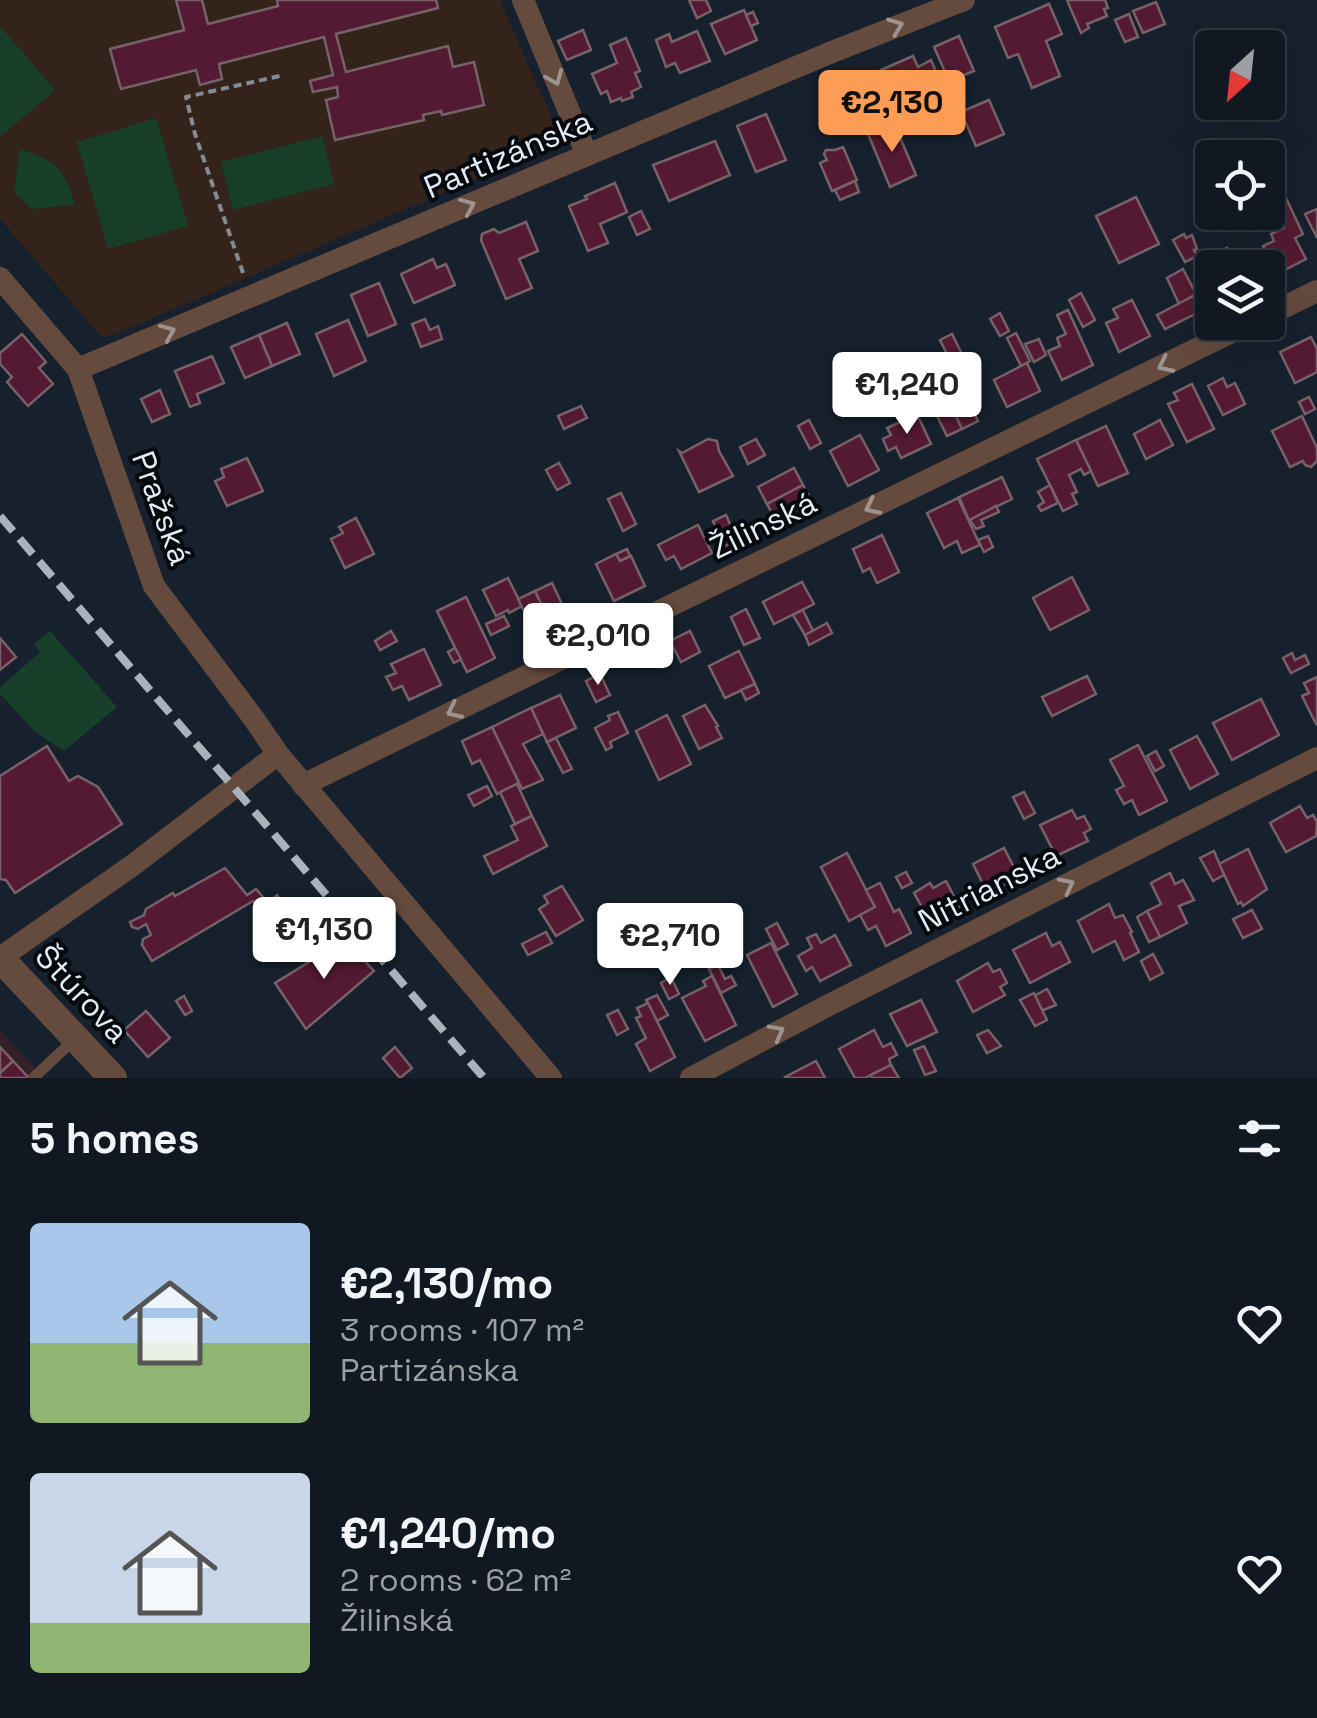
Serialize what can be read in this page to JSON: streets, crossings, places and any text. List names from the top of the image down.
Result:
{
  "streets": {
    "street": [
      "Partizánska",
      "Pražská",
      "Žilinská",
      "Nitrianska",
      "Štúrova"
    ]
  },
  "crossings": [
    ["Partizánska", "Pražská"],
    ["Pražská", "Žilinská"]
  ],
  "one_way": ["Partizánska", "Žilinská", "Nitrianska"],
  "north": "bottom left",
  "page": {
    "price": [
      "€2,130",
      "€1,240",
      "€2,010",
      "€1,130",
      "€2,710"
    ],
    "heading": "5 homes",
    "list": [
      {
        "name": "€2,130/mo",
        "note": "3 rooms · 107 m² · Partizánska"
      },
      {
        "name": "€1,240/mo",
        "note": "2 rooms · 62 m² · Žilinská"
      }
    ]
  }
}
